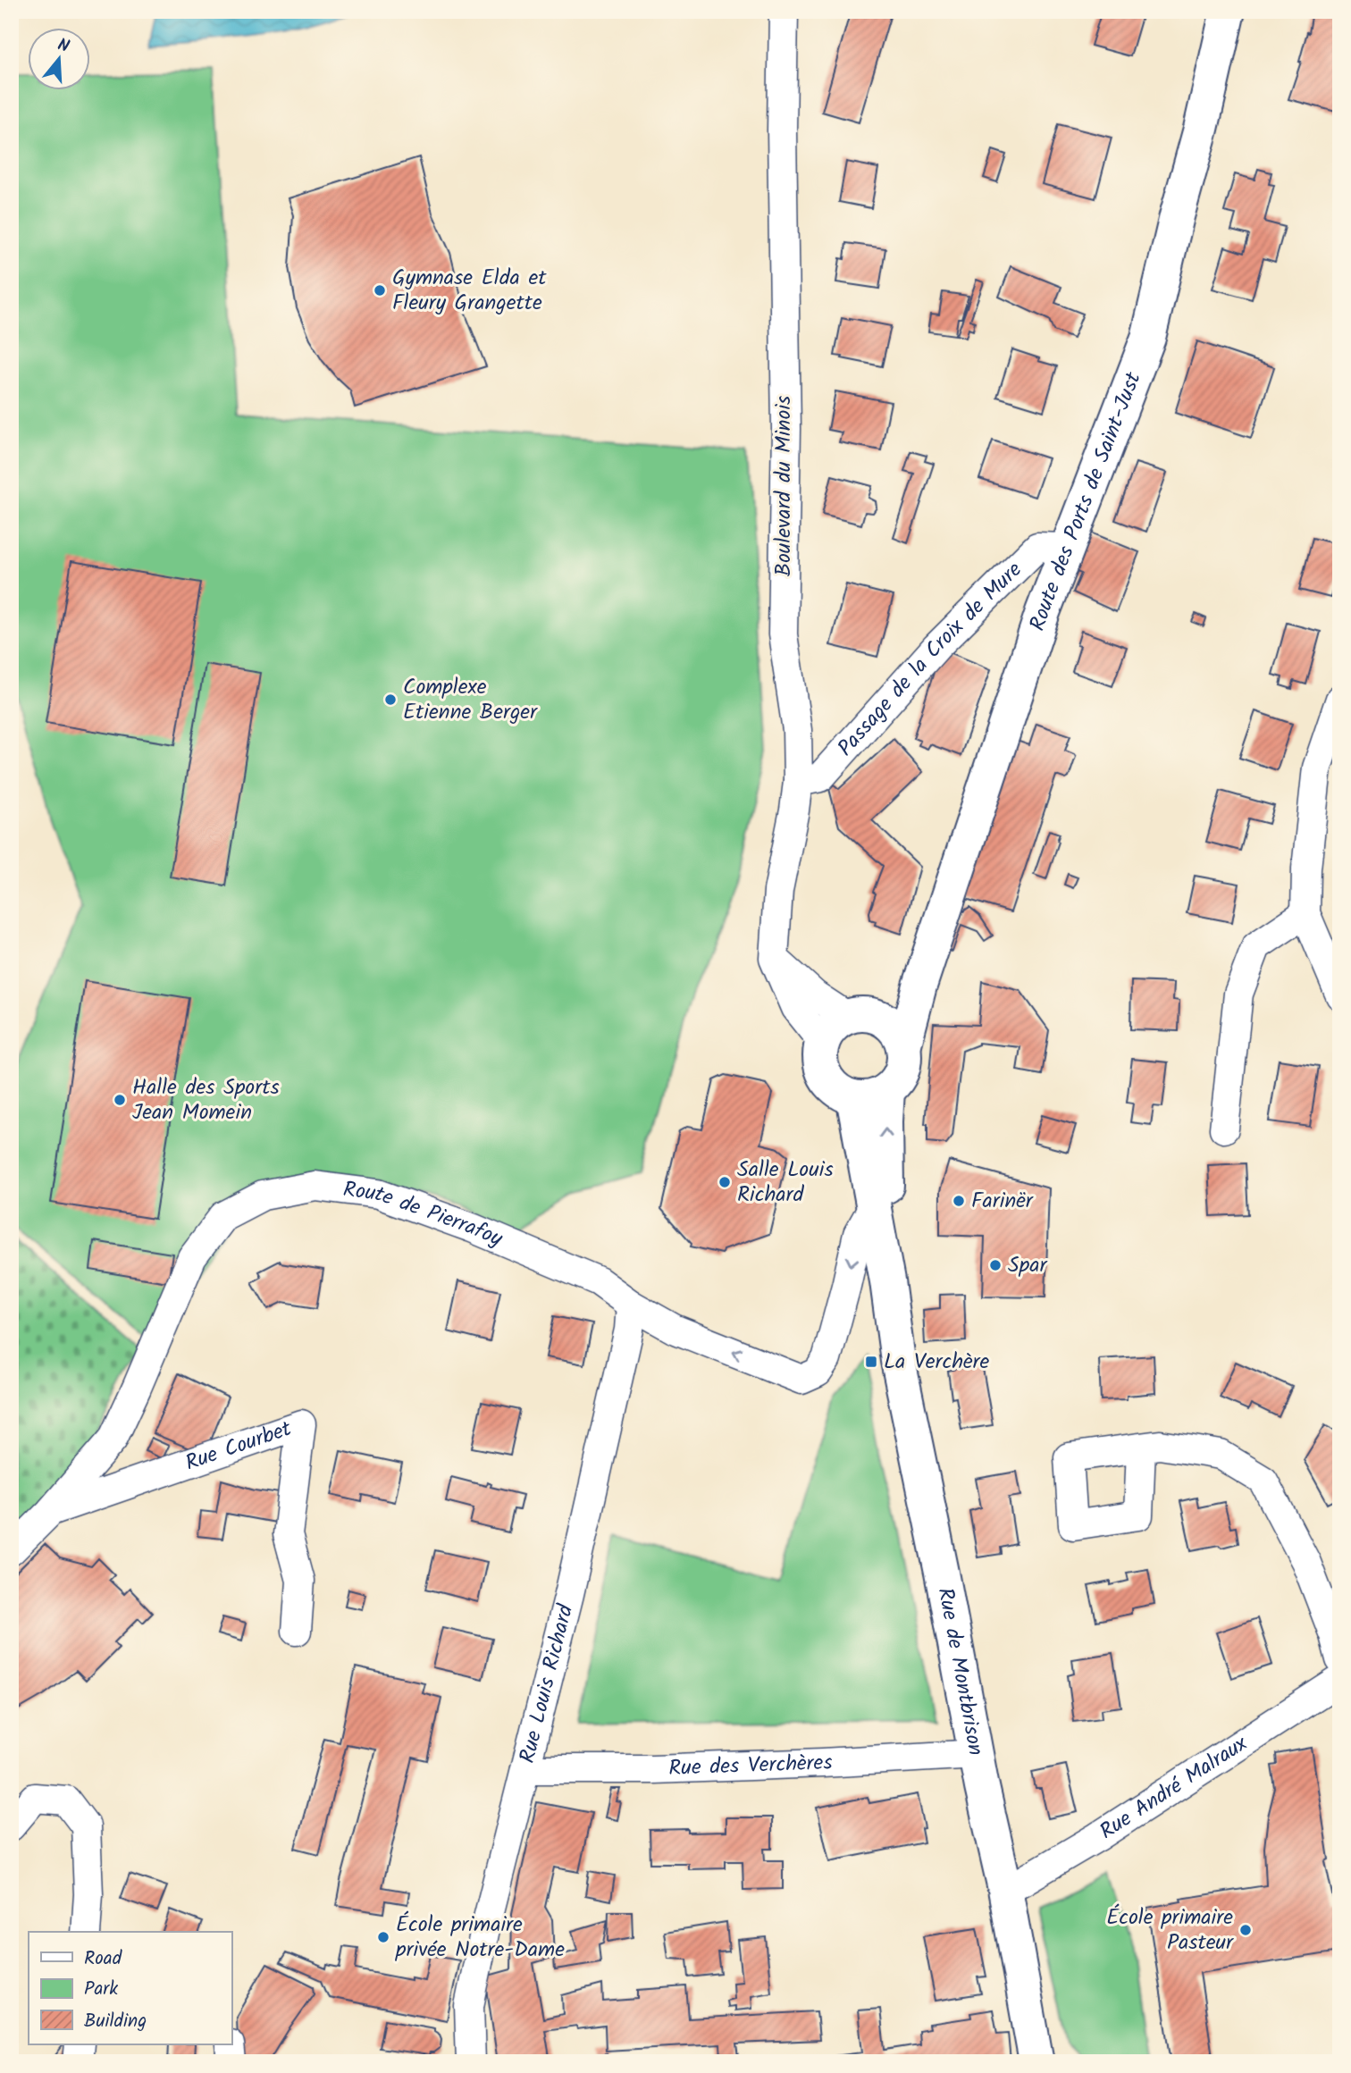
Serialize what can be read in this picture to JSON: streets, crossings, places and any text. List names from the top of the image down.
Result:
{
  "streets": {
    "main road": ["Route des Ports de Saint-Just", "Rue de Montbrison"],
    "street": [
      "Boulevard du Minois",
      "Passage de la Croix de Mure",
      "Route de Pierrafoy",
      "Rue Courbet",
      "Rue Louis Richard",
      "Rue des Verchères",
      "Rue André Malraux"
    ]
  },
  "crossings": [
    ["Boulevard du Minois", "Route des Ports de Saint-Just"],
    ["Boulevard du Minois", "Passage de la Croix de Mure"],
    ["Boulevard du Minois", "Rue de Montbrison"],
    ["Route des Ports de Saint-Just", "Passage de la Croix de Mure"],
    ["Route des Ports de Saint-Just", "Rue de Montbrison"],
    ["Route de Pierrafoy", "Rue Courbet"],
    ["Route de Pierrafoy", "Rue de Montbrison"],
    ["Route de Pierrafoy", "Rue Louis Richard"],
    ["Rue de Montbrison", "Rue des Verchères"],
    ["Rue de Montbrison", "Rue André Malraux"],
    ["Rue Louis Richard", "Rue des Verchères"]
  ],
  "places": {
    "other": [
      "Gymnase Elda et Fleury Grangette",
      "Complexe Etienne Berger",
      "Halle des Sports Jean Momein",
      "Salle Louis Richard",
      "Farinër",
      "Spar",
      "École primaire Pasteur",
      "École primaire privée Notre-Dame"
    ],
    "transit": ["La Verchère"]
  },
  "legend": ["Road", "Park", "Building"],
  "north": "top"
}
